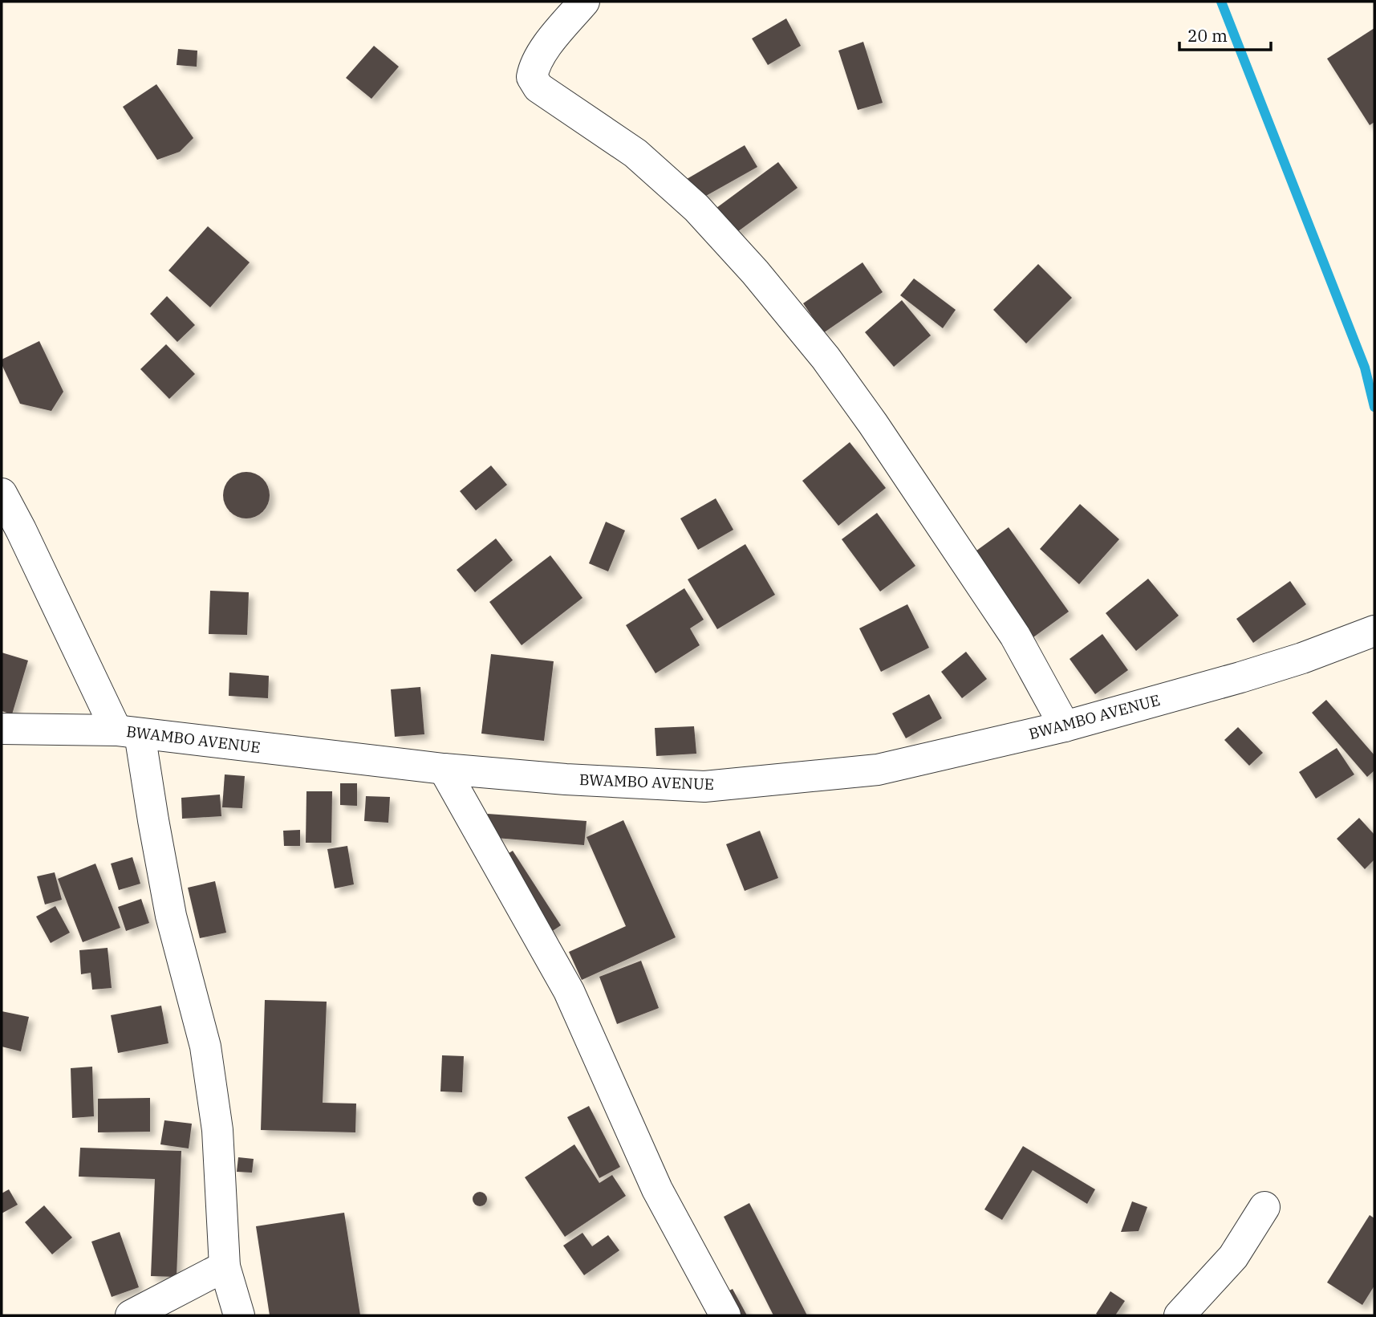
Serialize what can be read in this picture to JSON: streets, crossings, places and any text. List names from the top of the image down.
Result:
{
  "streets": {
    "street": ["BWAMBO AVENUE"]
  },
  "scale_bar": "20 m"
}
